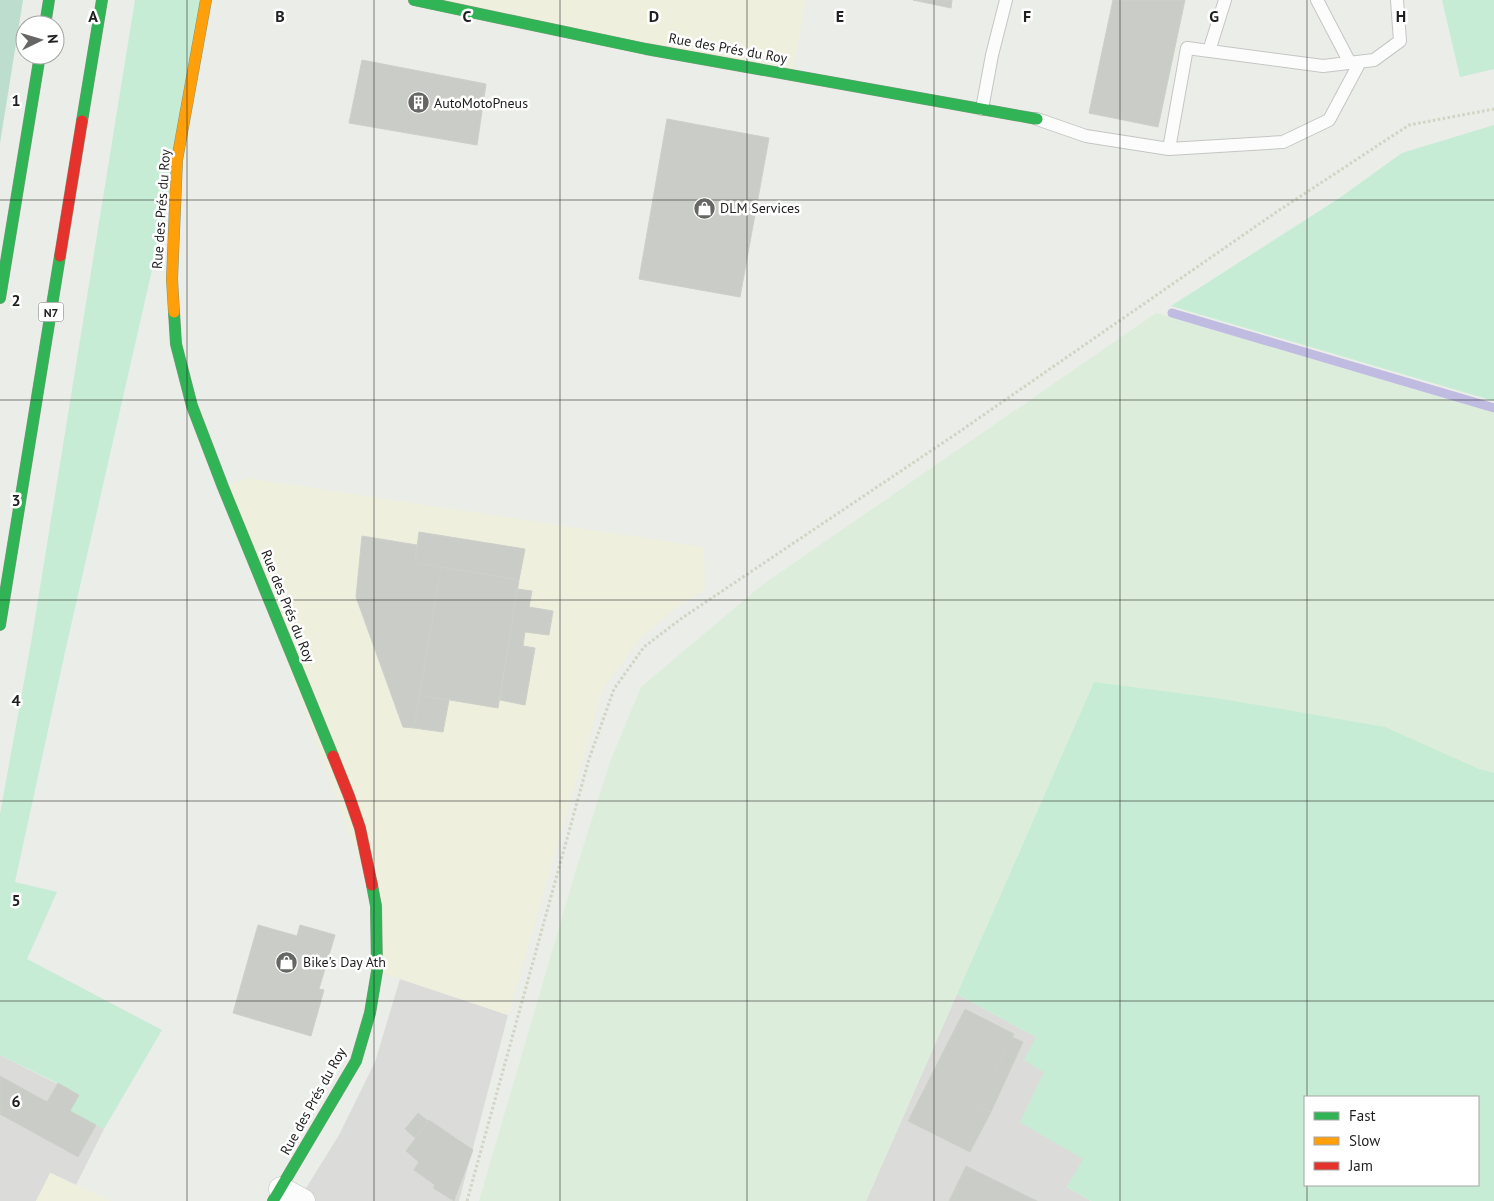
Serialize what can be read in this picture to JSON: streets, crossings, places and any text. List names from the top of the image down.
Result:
{
  "streets": {
    "main road": ["Rue des Prés du Roy", "N7"]
  },
  "places": {
    "building": ["AutoMotoPneus"],
    "shop": ["DLM Services", "Bike's Day Ath"]
  },
  "legend": ["Fast", "Slow", "Jam"],
  "north": "right",
  "grid": {
    "columns": [
      "A",
      "B",
      "C",
      "D",
      "E",
      "F",
      "G",
      "H"
    ],
    "rows": [
      "1",
      "2",
      "3",
      "4",
      "5",
      "6"
    ]
  }
}
